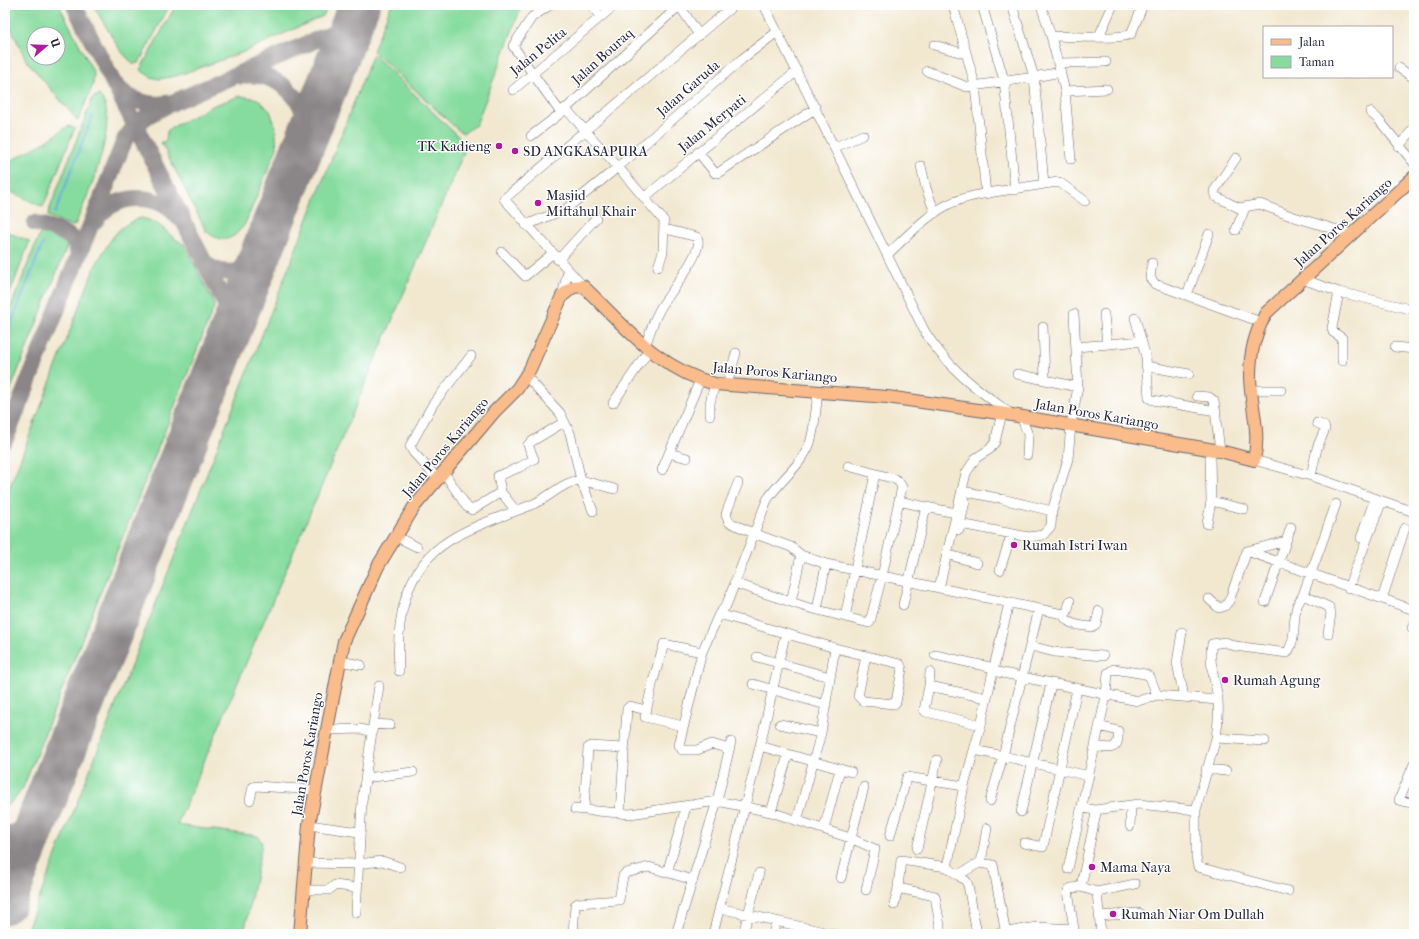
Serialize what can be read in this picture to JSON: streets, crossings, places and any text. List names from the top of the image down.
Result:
{
  "streets": {
    "main road": ["Jalan Poros Kariango"],
    "street": [
      "Jalan Pelita",
      "Jalan Bouraq",
      "Jalan Garuda",
      "Jalan Merpati"
    ]
  },
  "places": [
    "TK Kadieng",
    "SD ANGKASAPURA",
    "Masjid Miftahul Khair",
    "Rumah Istri Iwan",
    "Rumah Agung",
    "Mama Naya",
    "Rumah Niar Om Dullah"
  ],
  "legend": ["Jalan", "Taman"],
  "north": "right"
}
